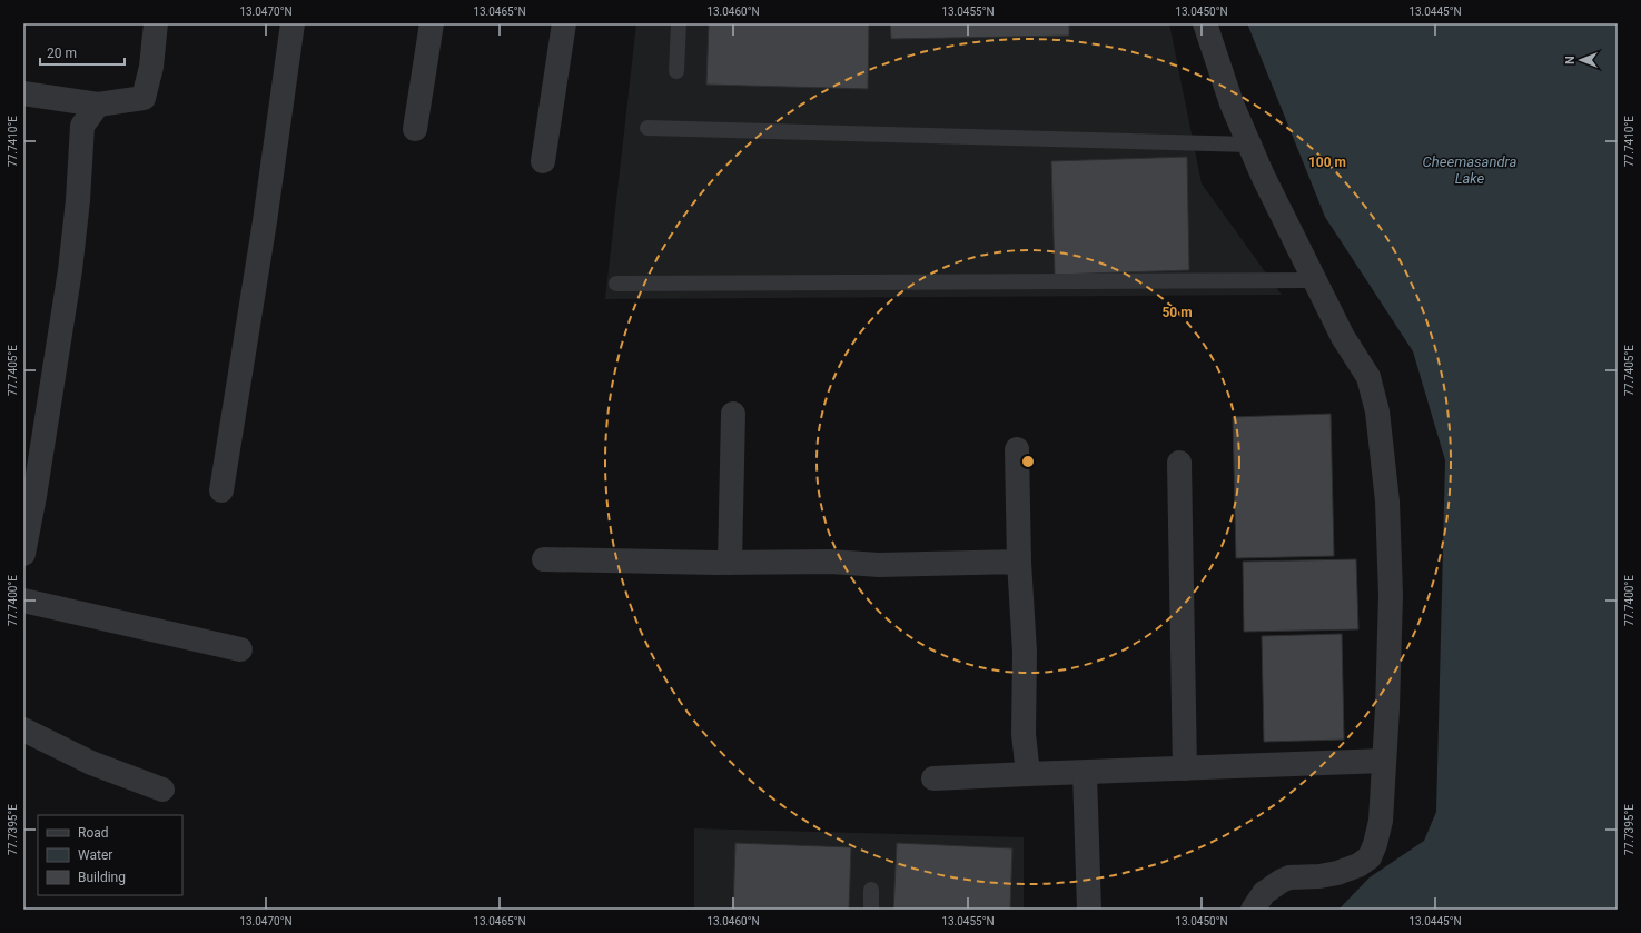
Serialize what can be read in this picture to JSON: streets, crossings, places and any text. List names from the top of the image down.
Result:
{
  "water": ["Cheemasandra Lake"],
  "legend": ["Road", "Water", "Building"],
  "scale_bar": "20 m",
  "north": "left",
  "coordinates": [
    "13.0470°N",
    "13.0465°N",
    "13.0460°N",
    "13.0455°N",
    "13.0450°N",
    "13.0445°N",
    "77.7410°E",
    "77.7405°E",
    "77.7400°E",
    "77.7395°E"
  ],
  "rings": ["100 m", "50 m"]
}
